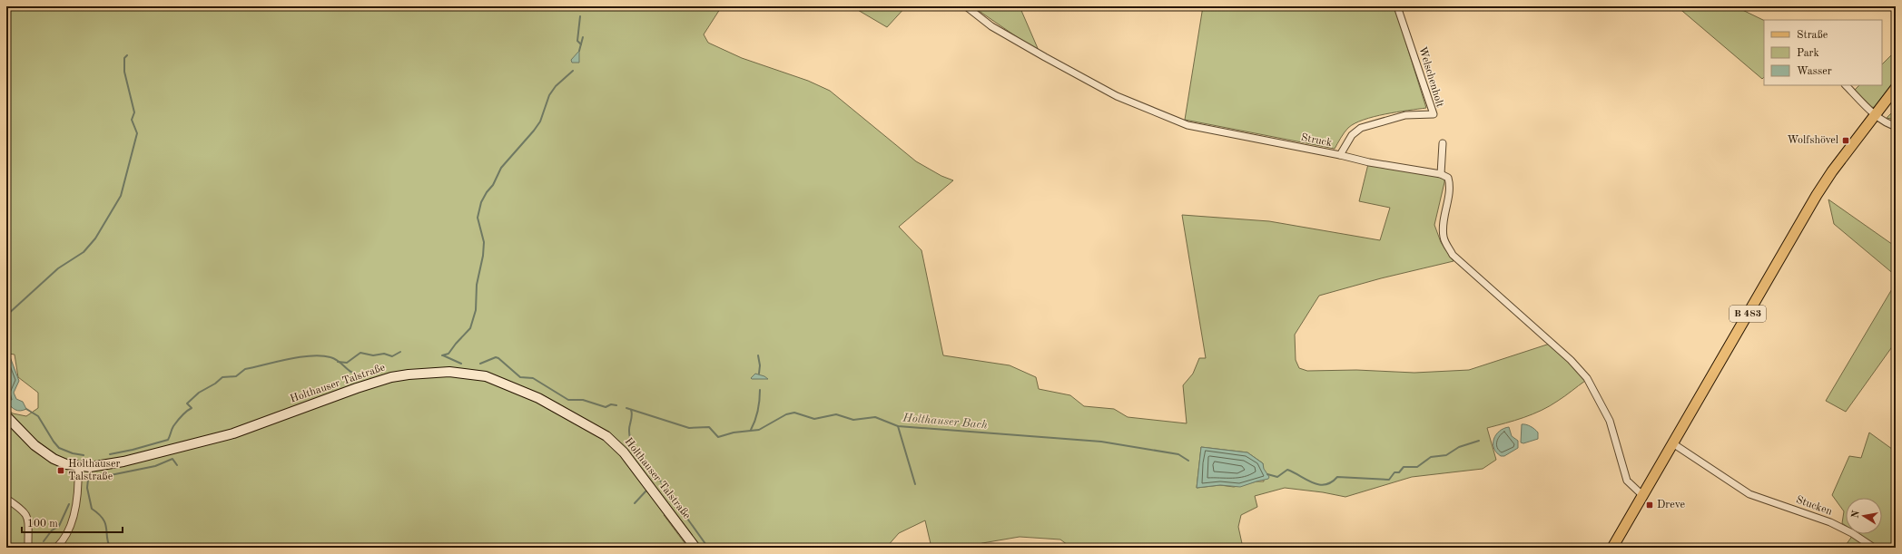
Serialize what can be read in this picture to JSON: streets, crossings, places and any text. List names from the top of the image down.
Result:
{
  "streets": {
    "main road": ["B 483"],
    "street": [
      "Welschenholt",
      "Struck",
      "Holthauser Talstraße",
      "Stucken"
    ]
  },
  "crossings": [
    ["Welschenholt", "Struck"],
    ["B 483", "Stucken"]
  ],
  "water": ["Holthauser Bach"],
  "places": {
    "transit": ["Wolfshövel", "Holthauser Talstraße", "Dreve"]
  },
  "legend": ["Straße", "Park", "Wasser"],
  "scale_bar": "100 m",
  "north": "left"
}
